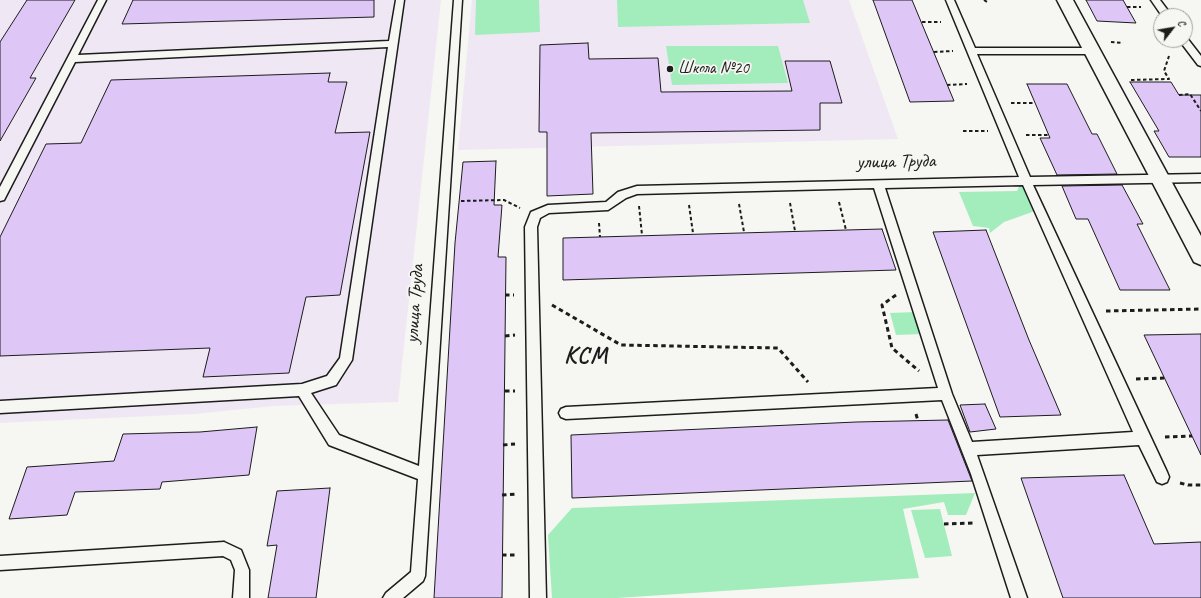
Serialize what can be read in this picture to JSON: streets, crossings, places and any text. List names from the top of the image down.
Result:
{
  "streets": {
    "lane": ["улица Труда"]
  },
  "districts": ["КСМ"],
  "places": ["Школа №20"],
  "north": "top right"
}
